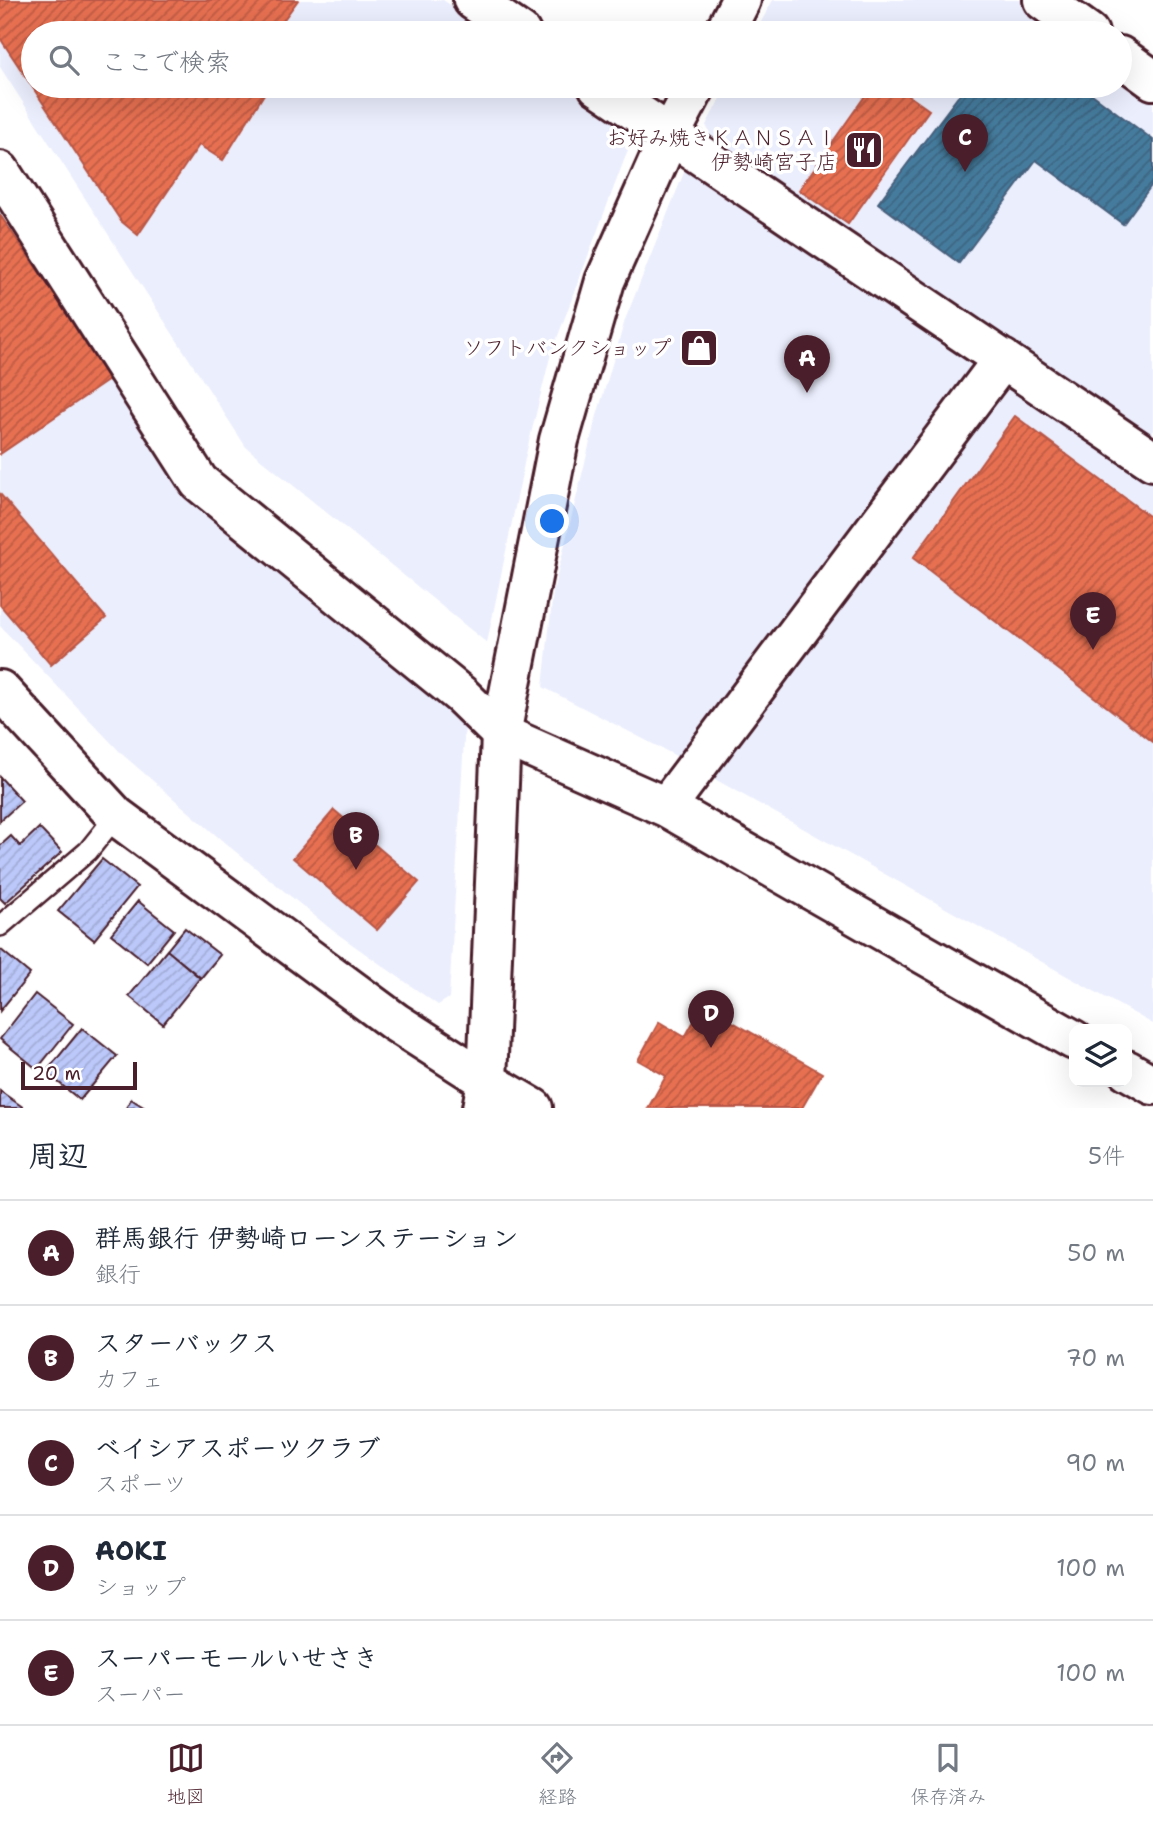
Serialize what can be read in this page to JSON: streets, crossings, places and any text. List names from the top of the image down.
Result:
{
  "places": {
    "restaurant": ["お好み焼きＫＡＮＳＡＩ 伊勢崎宮子店"],
    "shop": ["ソフトバンクショップ"]
  },
  "scale_bar": "20 m",
  "page": {
    "search": "ここで検索",
    "pins": [
      "C",
      "A",
      "E",
      "B",
      "D"
    ],
    "scale": "20 m",
    "heading": ["周辺", "5件"],
    "list": [
      {
        "mark": "A",
        "name": "群馬銀行 伊勢崎ローンステーション",
        "note": "銀行",
        "value": "50 m"
      },
      {
        "mark": "B",
        "name": "スターバックス",
        "note": "カフェ",
        "value": "70 m"
      },
      {
        "mark": "C",
        "name": "ベイシアスポーツクラブ",
        "note": "スポーツ",
        "value": "90 m"
      },
      {
        "mark": "D",
        "name": "AOKI",
        "note": "ショップ",
        "value": "100 m"
      },
      {
        "mark": "E",
        "name": "スーパーモールいせさき",
        "note": "スーパー",
        "value": "100 m"
      }
    ],
    "nav": ["地図", "経路", "保存済み"]
  }
}
